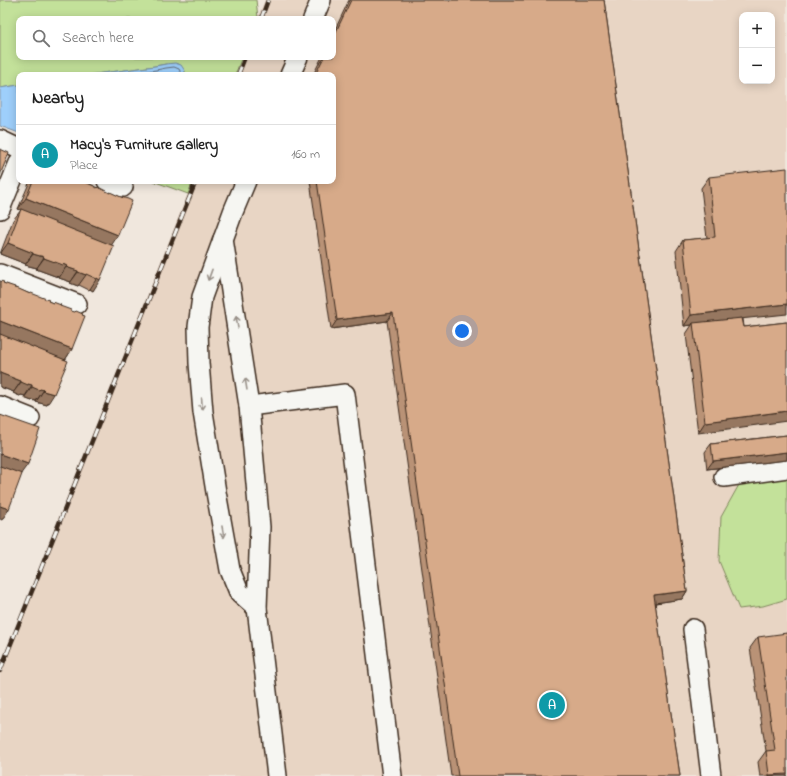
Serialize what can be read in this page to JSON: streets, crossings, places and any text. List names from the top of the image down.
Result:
{
  "page": {
    "map_buttons": ["+", "−"],
    "search": "Search here",
    "heading": "Nearby",
    "list": [
      {
        "mark": "A",
        "name": "Macy's Furniture Gallery",
        "note": "Place",
        "value": "160 m"
      }
    ],
    "pins": "A"
  }
}
